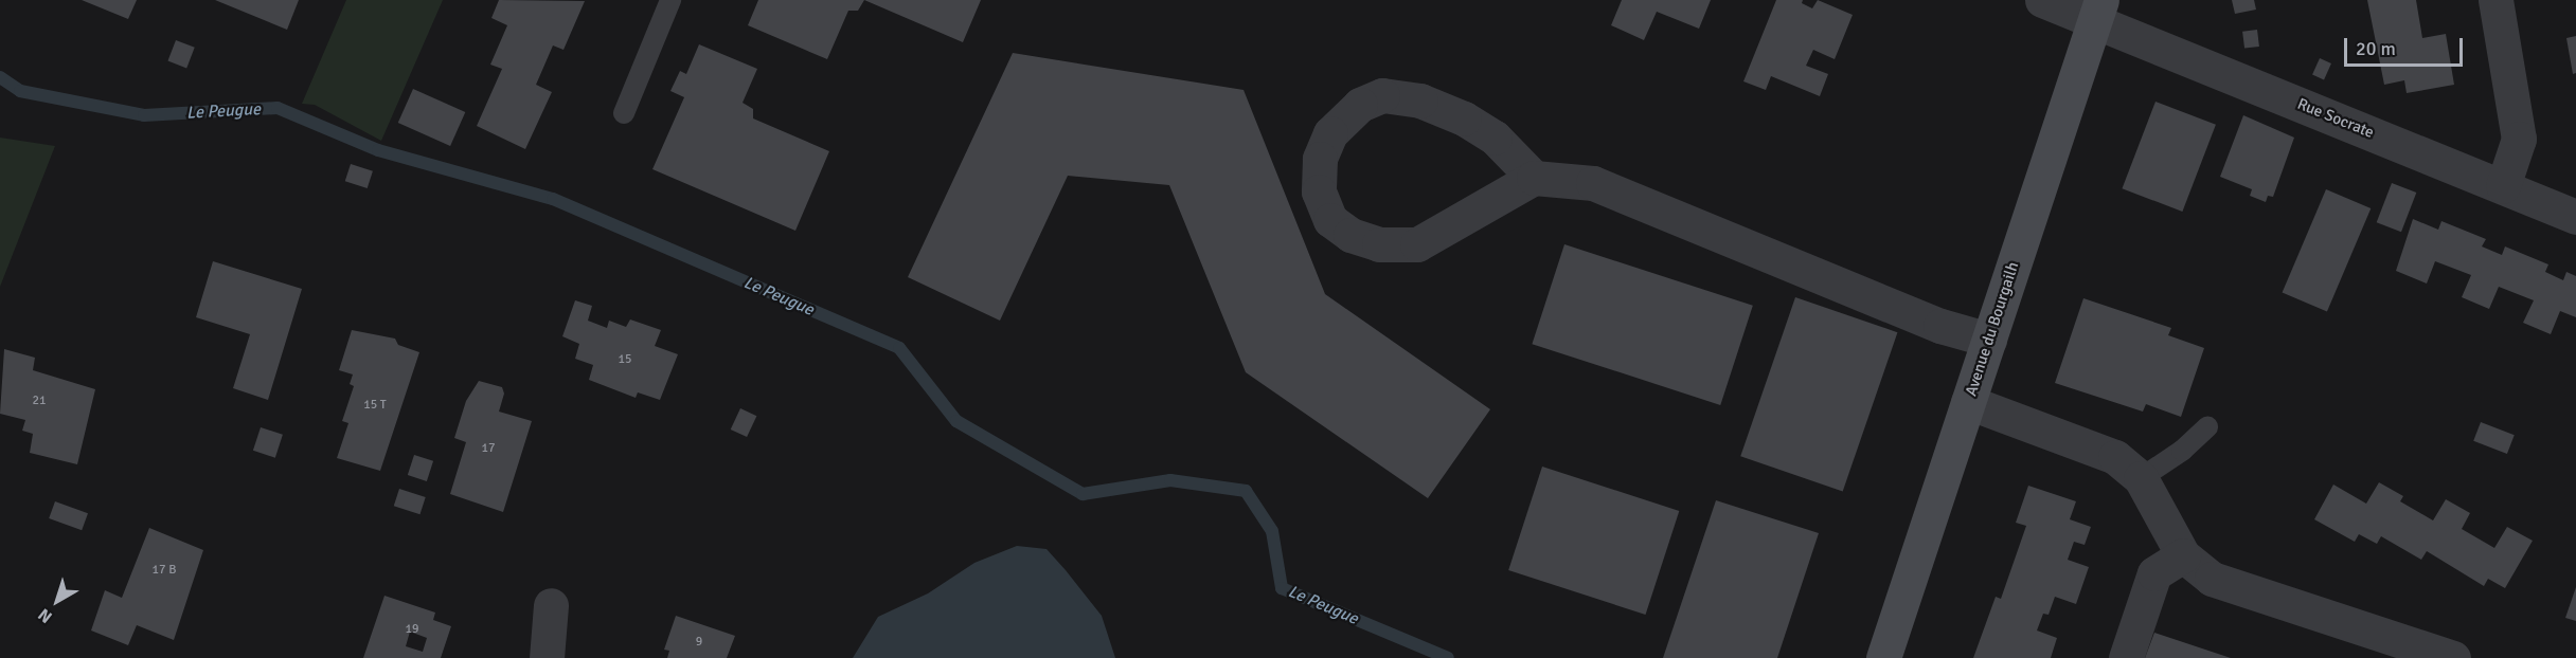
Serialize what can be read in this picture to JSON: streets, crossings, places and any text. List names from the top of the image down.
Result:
{
  "streets": {
    "main road": ["Avenue du Bourgailh"],
    "street": ["Rue Socrate"]
  },
  "crossings": [
    ["Rue Socrate", "Avenue du Bourgailh"]
  ],
  "water": ["Le Peugue"],
  "house_numbers": [
    "15",
    "21",
    "15 T",
    "17",
    "17 B",
    "19",
    "9"
  ],
  "scale_bar": "20 m",
  "north": "bottom left"
}
